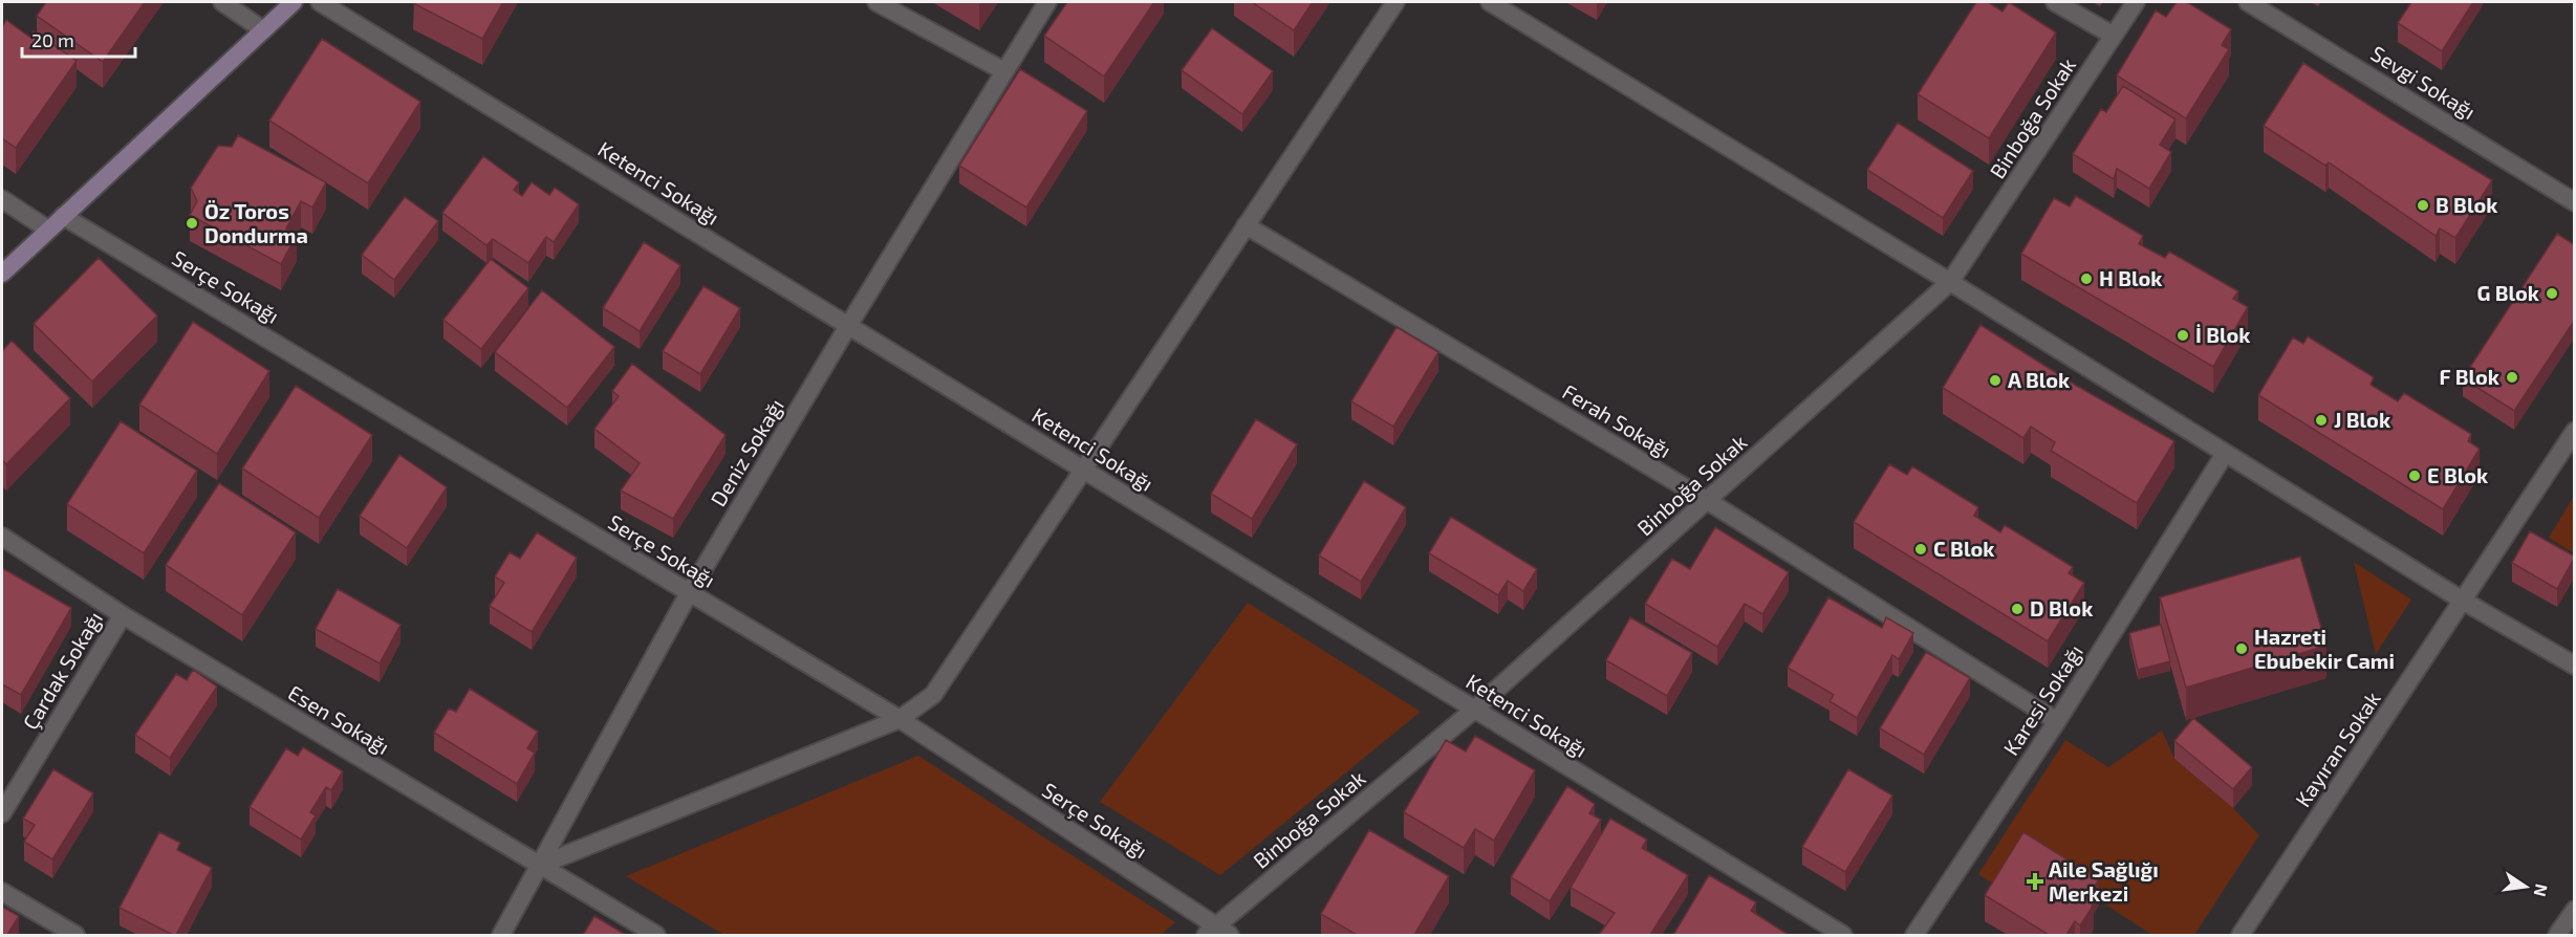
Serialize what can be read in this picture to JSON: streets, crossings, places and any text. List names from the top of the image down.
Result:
{
  "streets": {
    "street": [
      "Sevgi Sokağı",
      "Binboğa Sokak",
      "Ketenci Sokağı",
      "Serçe Sokağı",
      "Ferah Sokağı",
      "Deniz Sokağı",
      "Çardak Sokağı",
      "Karesi Sokağı",
      "Esen Sokağı",
      "Kayıran Sokak"
    ]
  },
  "crossings": [
    ["Binboğa Sokak", "Ketenci Sokağı"],
    ["Binboğa Sokak", "Serçe Sokağı"],
    ["Binboğa Sokak", "Ferah Sokağı"],
    ["Ketenci Sokağı", "Deniz Sokağı"],
    ["Serçe Sokağı", "Deniz Sokağı"],
    ["Ferah Sokağı", "Karesi Sokağı"],
    ["Deniz Sokağı", "Esen Sokağı"],
    ["Çardak Sokağı", "Esen Sokağı"]
  ],
  "places": {
    "other": [
      "B Blok",
      "Öz Toros Dondurma",
      "H Blok",
      "G Blok",
      "İ Blok",
      "F Blok",
      "A Blok",
      "J Blok",
      "E Blok",
      "C Blok",
      "D Blok",
      "Hazreti Ebubekir Cami"
    ],
    "health": ["Aile Sağlığı Merkezi"]
  },
  "scale_bar": "20 m",
  "north": "right"
}
